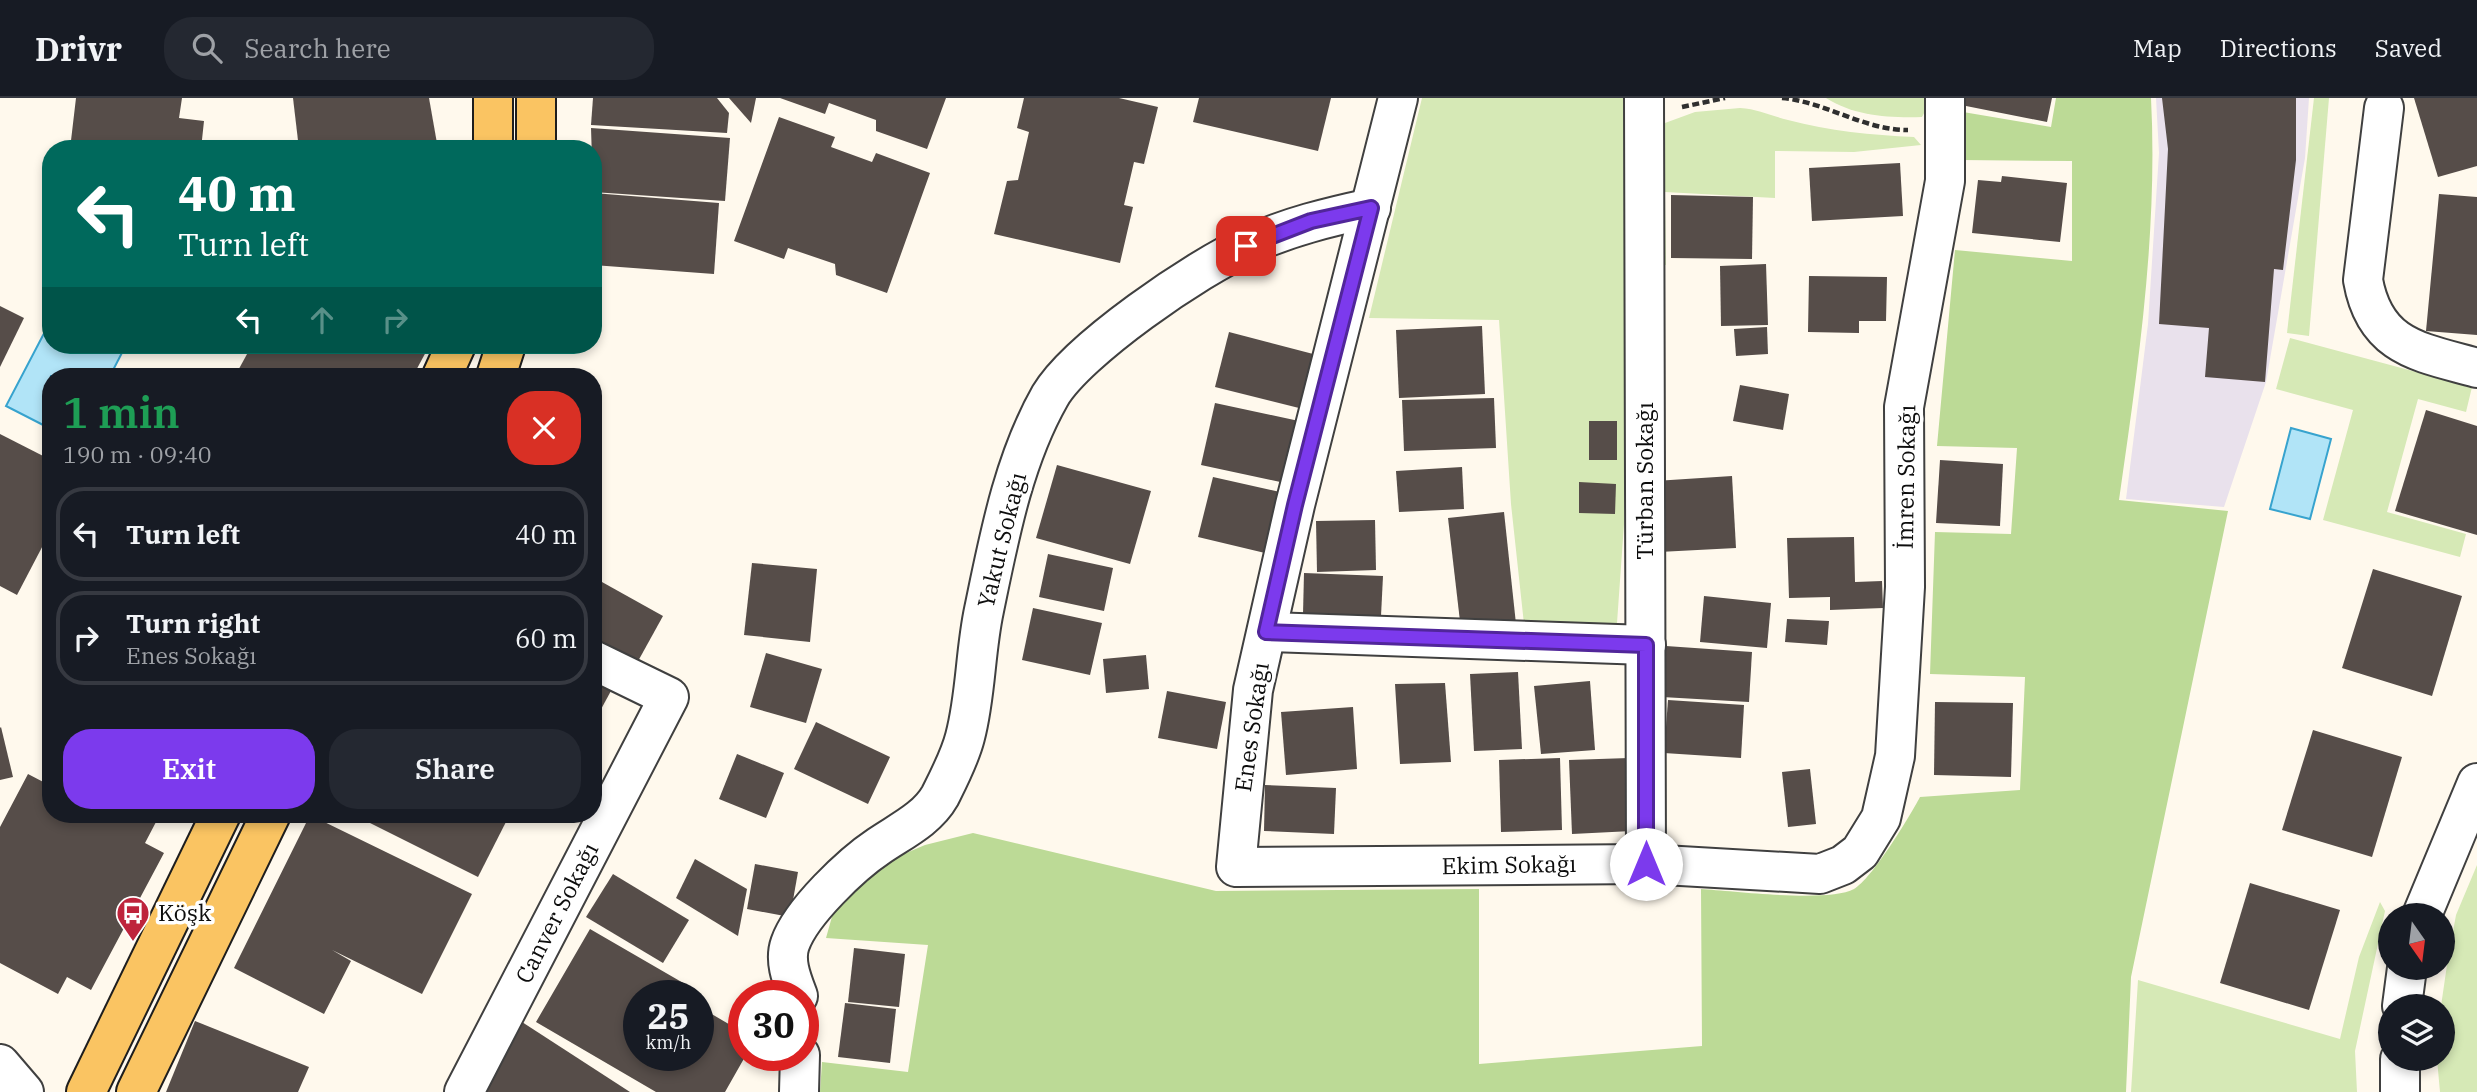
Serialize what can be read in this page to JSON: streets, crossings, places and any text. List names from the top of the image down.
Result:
{
  "streets": {
    "street": [
      "İmren Sokağı",
      "Türban Sokağı",
      "Yakut Sokağı",
      "Enes Sokağı",
      "Ekim Sokağı",
      "Canver Sokağı"
    ]
  },
  "crossings": [
    ["İmren Sokağı", "Ekim Sokağı"],
    ["Türban Sokağı", "Ekim Sokağı"],
    ["Yakut Sokağı", "Enes Sokağı"],
    ["Enes Sokağı", "Ekim Sokağı"]
  ],
  "places": {
    "bus stop": ["Köşk"]
  },
  "north": "bottom",
  "page": {
    "header": "Drivr",
    "search": "Search here",
    "nav": ["Map", "Directions", "Saved"],
    "turn": ["40 m", "Turn left"],
    "heading": ["1 min", "190 m · 09:40"],
    "list": [
      {
        "name": "Turn left",
        "value": "40 m"
      },
      {
        "name": "Turn right",
        "note": "Enes Sokağı",
        "value": "60 m"
      }
    ],
    "buttons": ["Exit", "Share"],
    "speed": "25 km/h",
    "limit": "30"
  }
}
